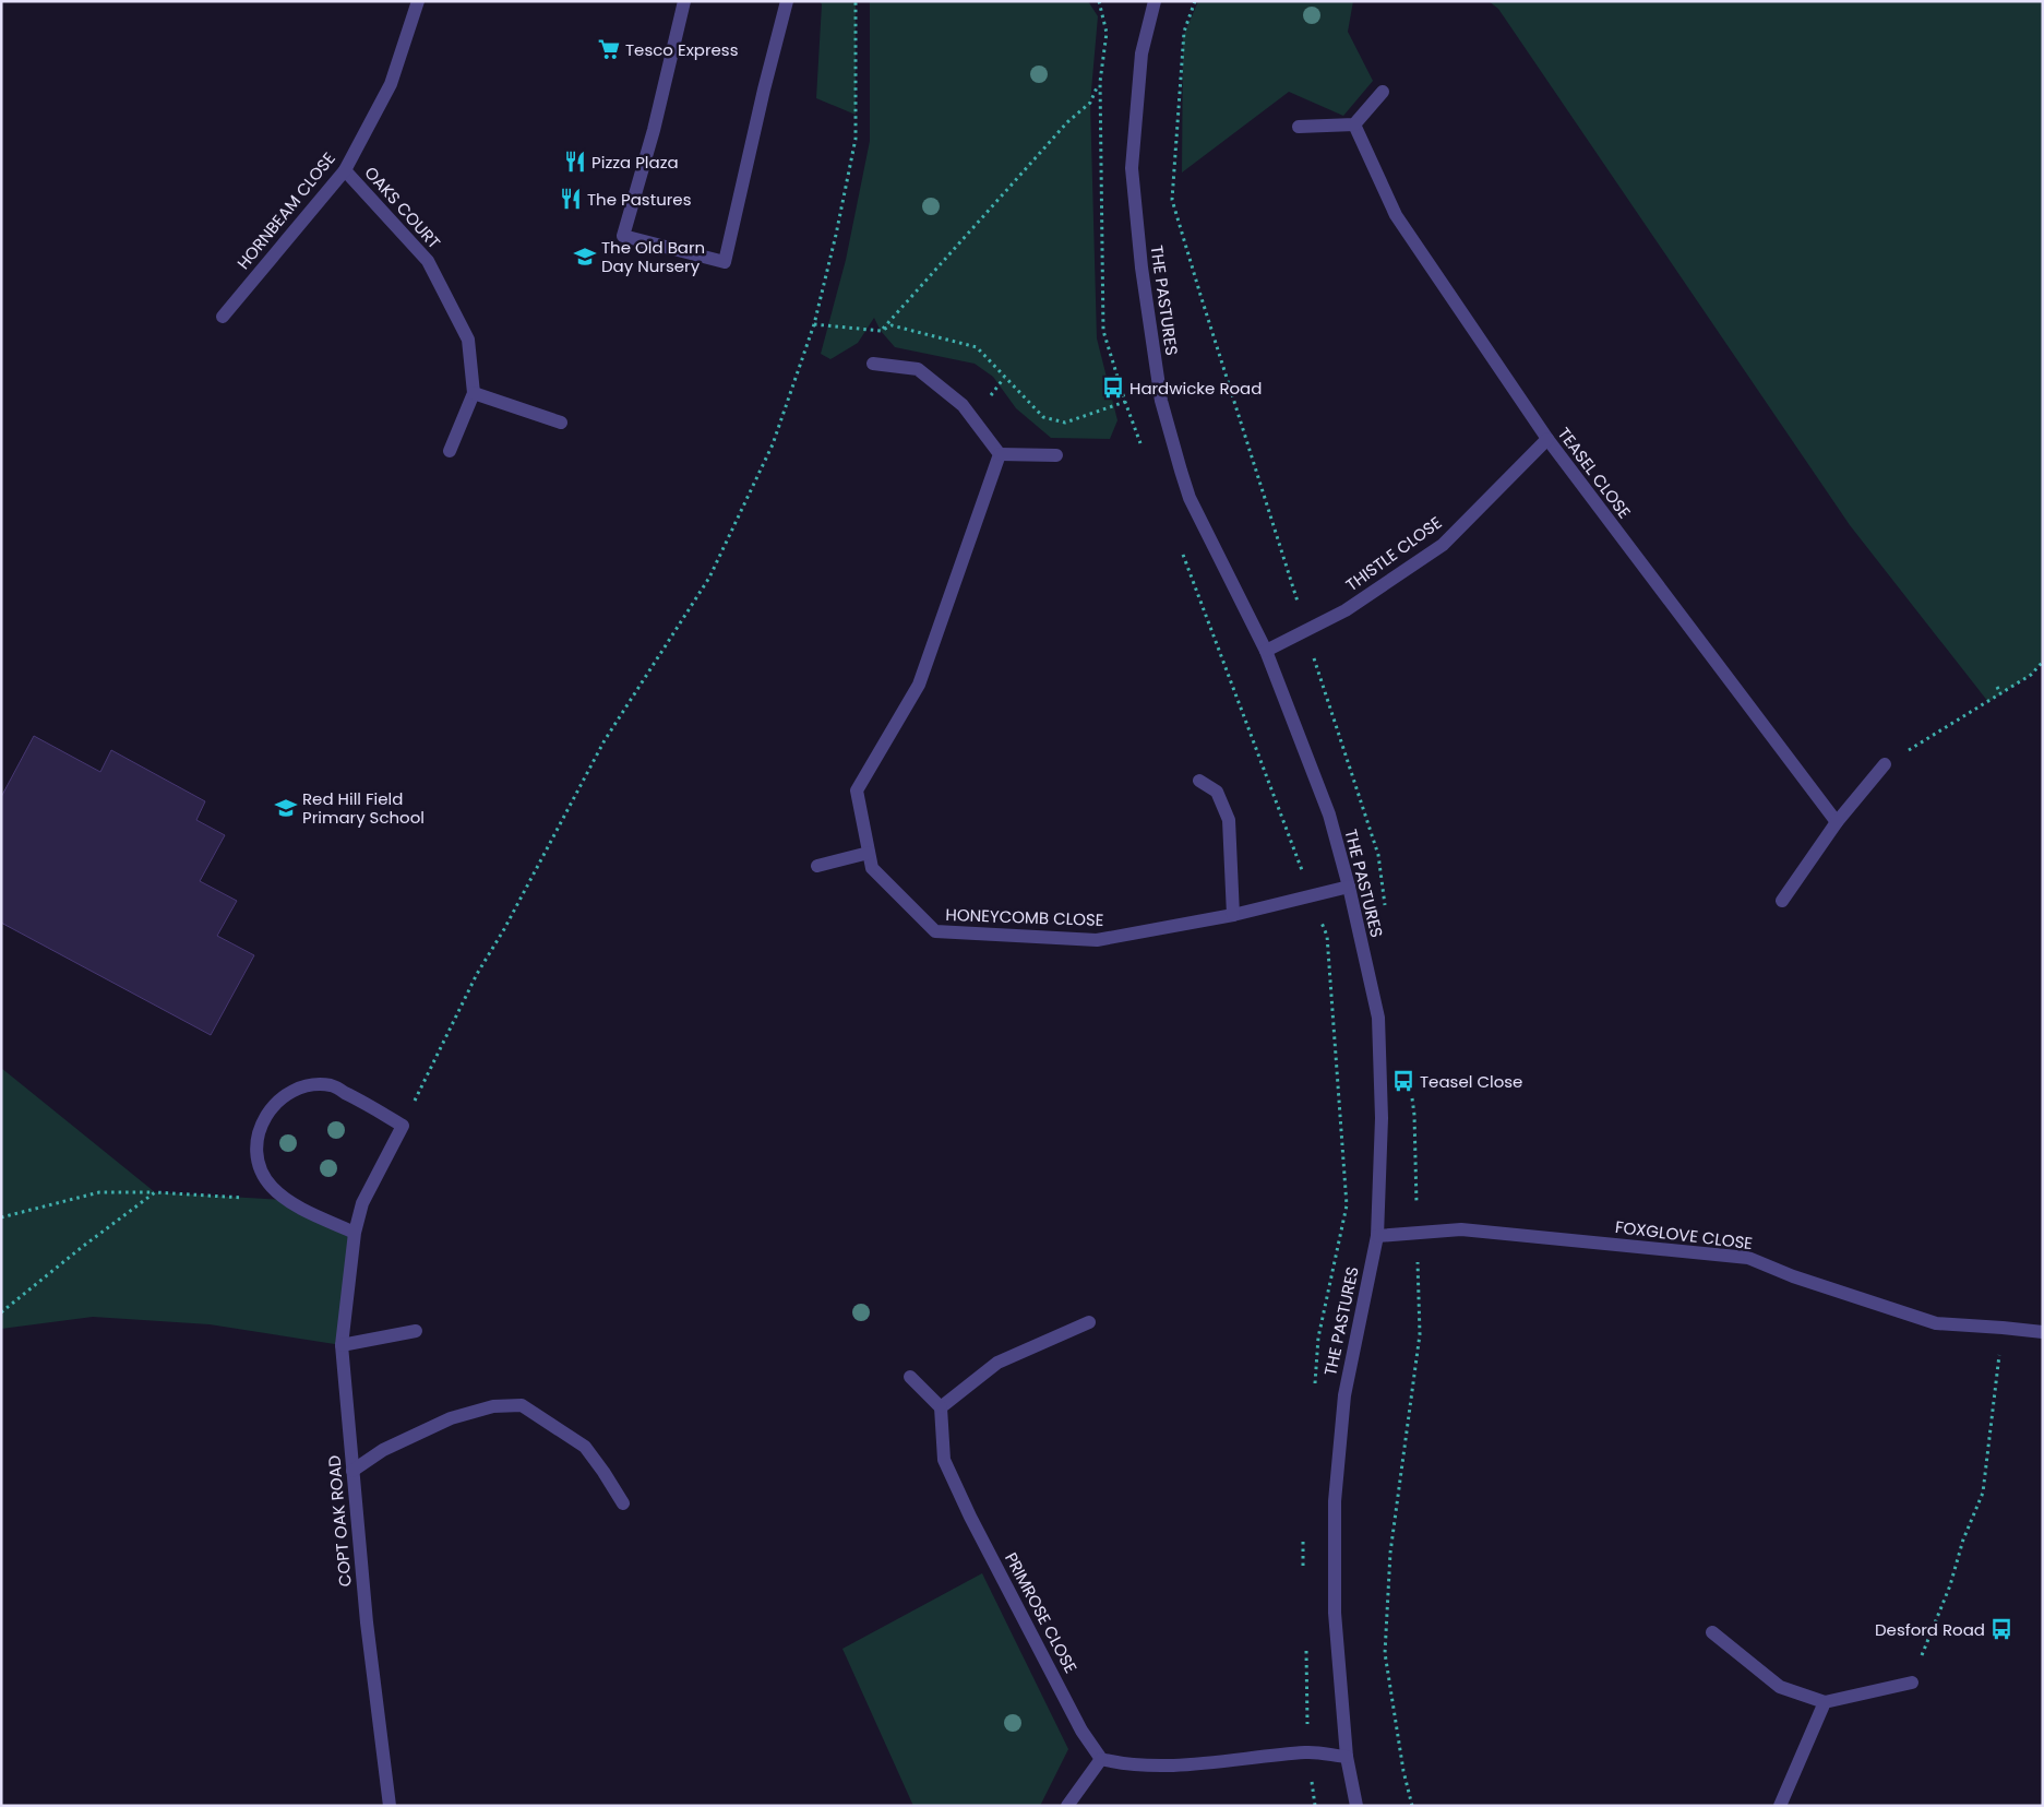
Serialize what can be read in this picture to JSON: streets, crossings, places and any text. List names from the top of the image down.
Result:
{
  "streets": {
    "street": [
      "OAKS COURT",
      "HORNBEAM CLOSE",
      "THE PASTURES",
      "TEASEL CLOSE",
      "THISTLE CLOSE",
      "HONEYCOMB CLOSE",
      "FOXGLOVE CLOSE",
      "COPT OAK ROAD",
      "PRIMROSE CLOSE"
    ]
  },
  "crossings": [
    ["OAKS COURT", "HORNBEAM CLOSE"],
    ["THE PASTURES", "THISTLE CLOSE"],
    ["THE PASTURES", "HONEYCOMB CLOSE"],
    ["THE PASTURES", "FOXGLOVE CLOSE"],
    ["TEASEL CLOSE", "THISTLE CLOSE"]
  ],
  "places": {
    "supermarket": ["Tesco Express"],
    "restaurant": ["Pizza Plaza", "The Pastures"],
    "school or university": ["The Old Barn Day Nursery", "Red Hill Field Primary School"],
    "bus stop": ["Hardwicke Road", "Teasel Close", "Desford Road"]
  }
}
